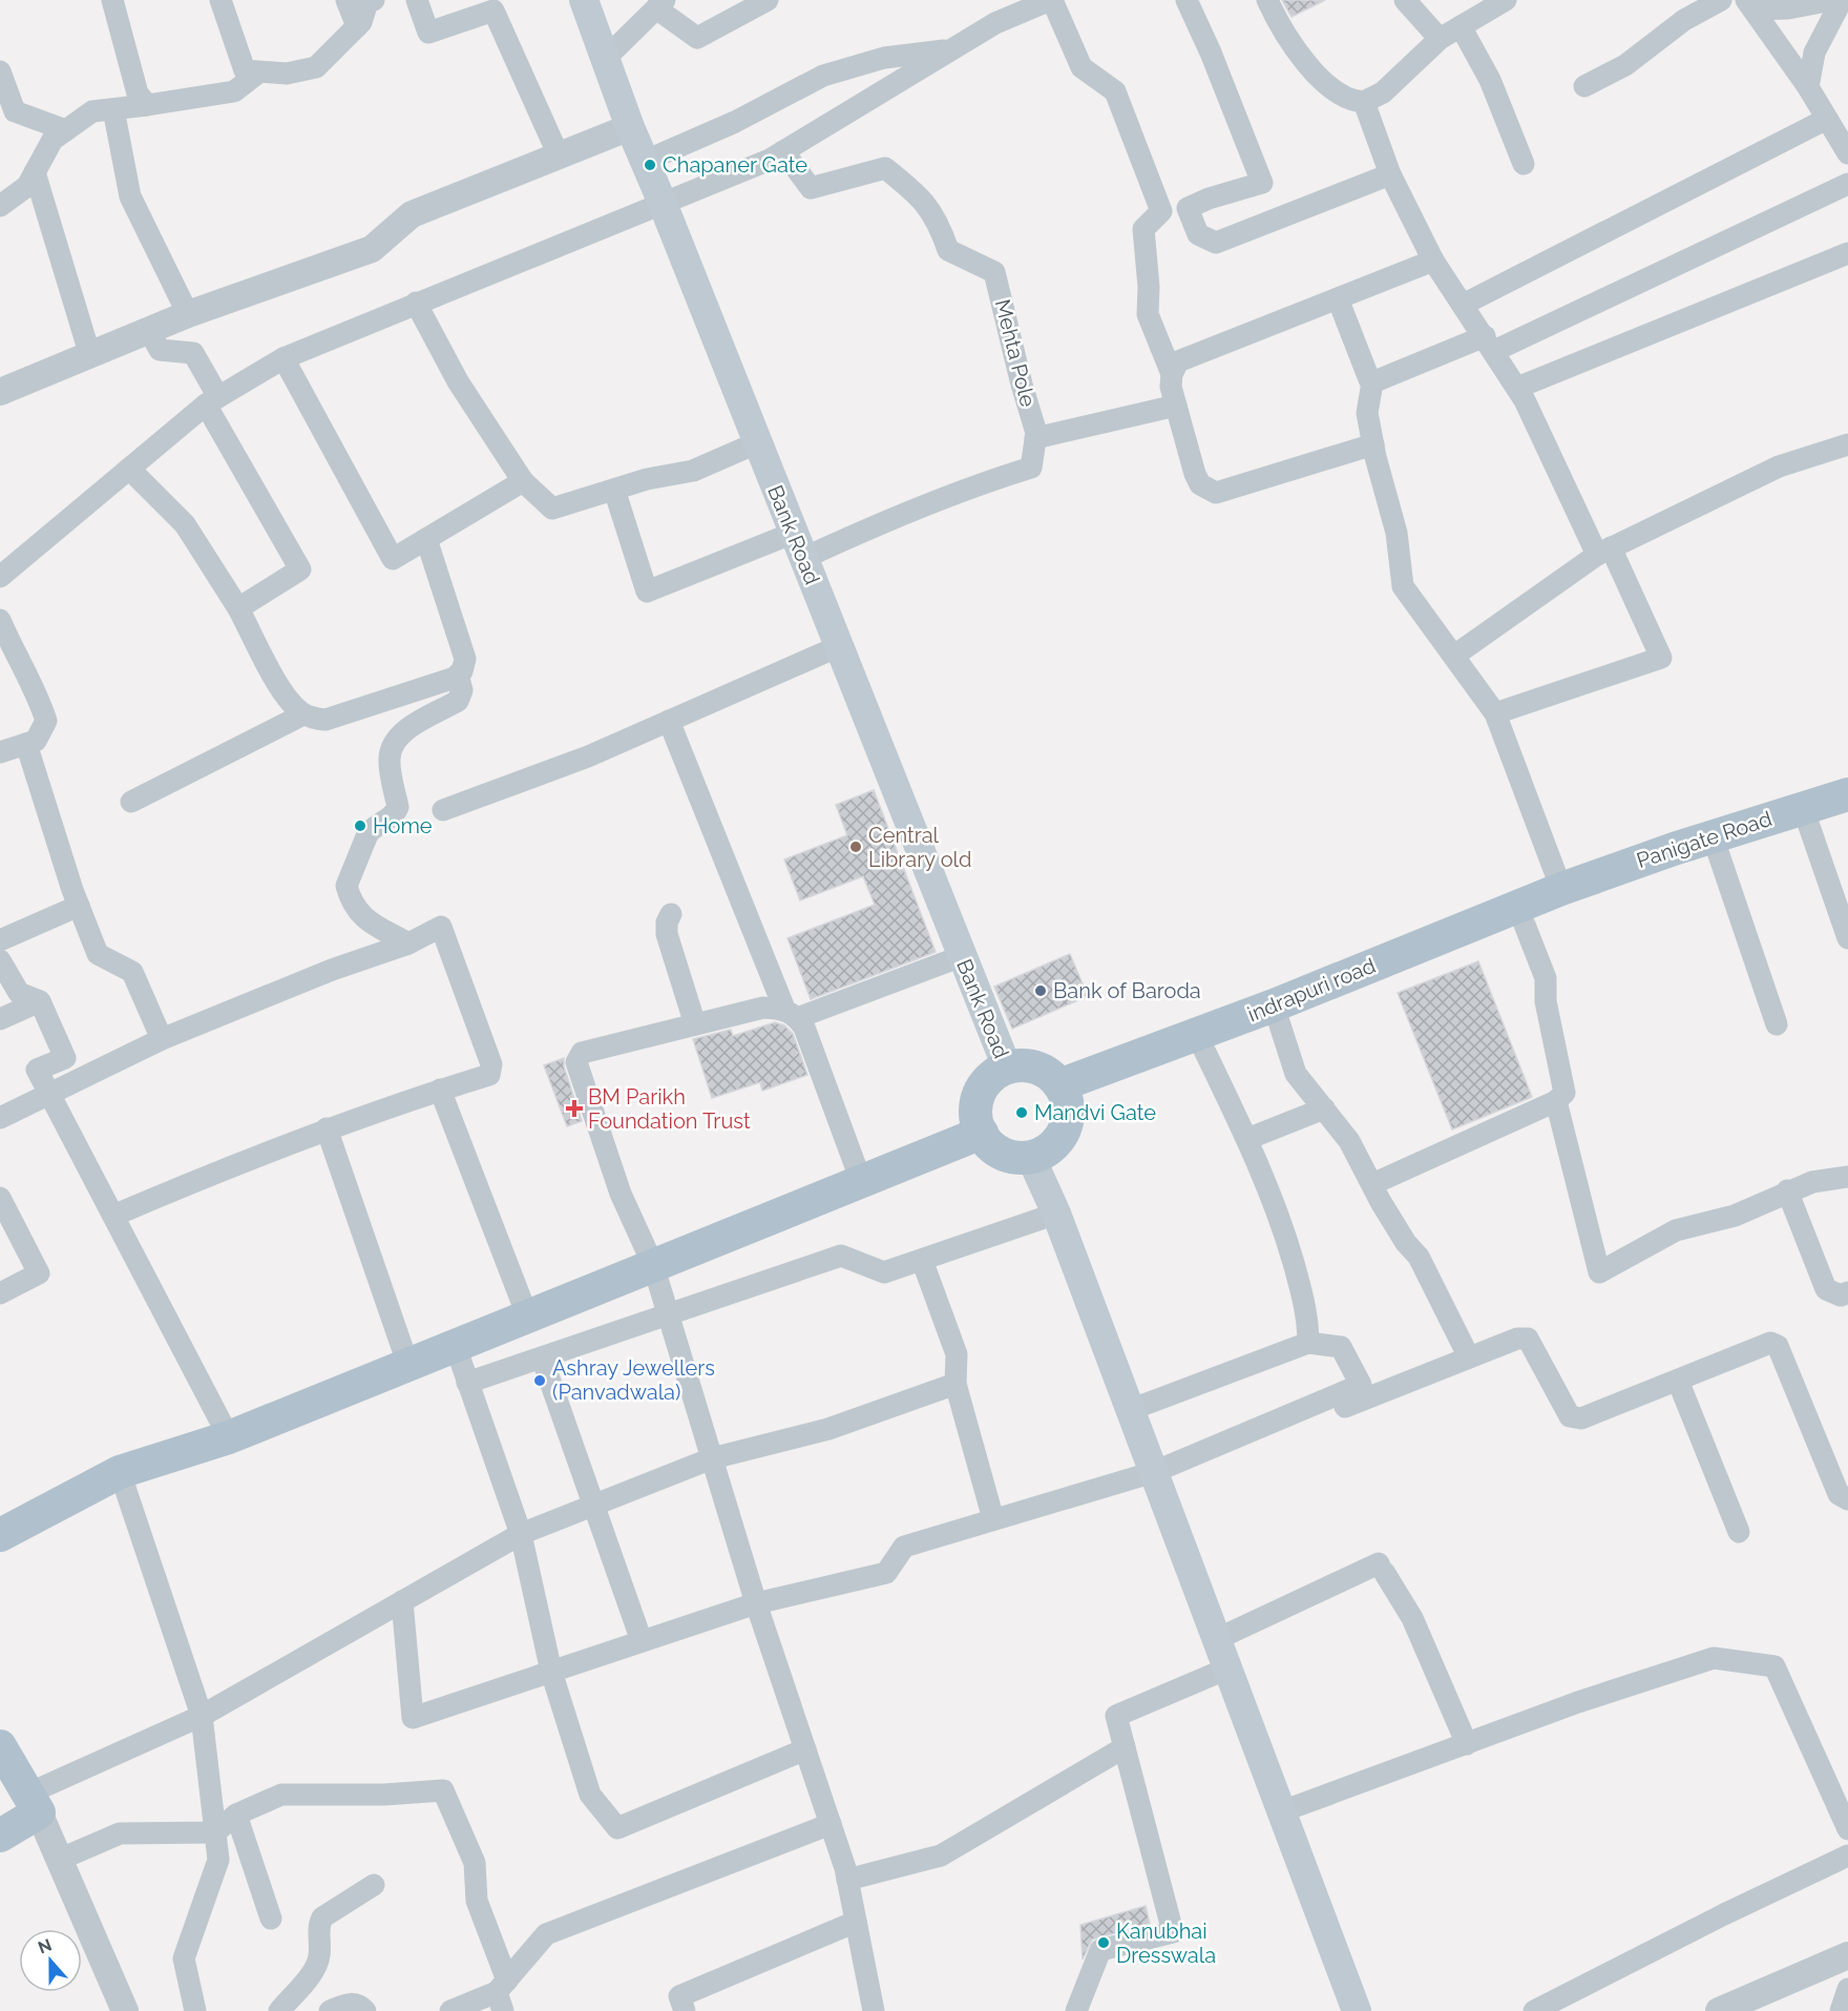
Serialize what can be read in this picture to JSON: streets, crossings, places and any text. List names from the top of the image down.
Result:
{
  "streets": {
    "main road": ["Bank Road", "Panigate Road", "indrapuri road"],
    "street": ["Mehta Pole"]
  },
  "crossings": [
    ["Mehta Pole", "Bank Road"],
    ["Bank Road", "indrapuri road"],
    ["Panigate Road", "indrapuri road"]
  ],
  "places": {
    "other": [
      "Chapaner Gate",
      "Home",
      "Central Library old",
      "Bank of Baroda",
      "Mandvi Gate",
      "Ashray Jewellers (Panvadwala)",
      "Kanubhai Dresswala"
    ],
    "health": ["BM Parikh Foundation Trust"]
  },
  "north": "top"
}
